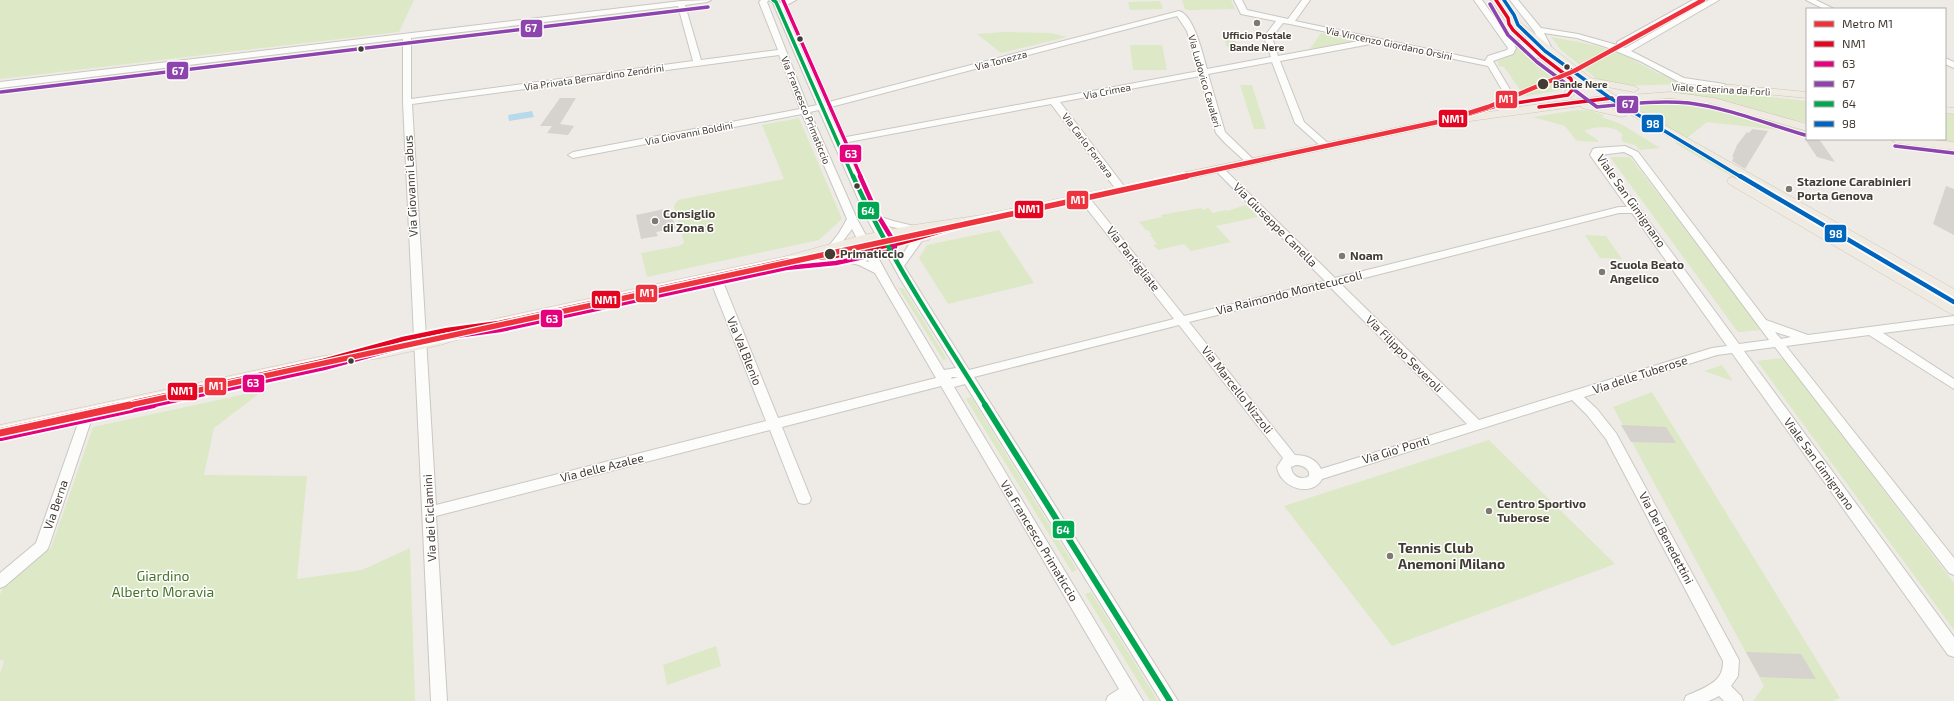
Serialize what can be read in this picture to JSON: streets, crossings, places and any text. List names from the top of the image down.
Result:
{
  "streets": {
    "main road": ["Viale Caterina da Forlì"],
    "street": [
      "Via Vincenzo Giordano Orsini",
      "Via Tonezza",
      "Via Privata Bernardino Zendrini",
      "Via Ludovico Cavaleri",
      "Via Crimea",
      "Via Francesco Primaticcio",
      "Via Giovanni Boldini",
      "Via Carlo Fornara",
      "Via Giovanni Labus",
      "Viale San Gimignano",
      "Via Giuseppe Canella",
      "Via Pantigliate",
      "Via Raimondo Montecuccoli",
      "Via Val Blenio",
      "Via Filippo Severoli",
      "Via delle Tuberose",
      "Via Marcello Nizzoli",
      "Via Gio' Ponti",
      "Via delle Azalee",
      "Via Berna",
      "Via dei Ciclamini",
      "Via Dei Benedettini"
    ]
  },
  "crossings": [
    ["Via Vincenzo Giordano Orsini", "Via Crimea"],
    ["Via Tonezza", "Via Ludovico Cavaleri"],
    ["Via Tonezza", "Via Francesco Primaticcio"],
    ["Via Tonezza", "Via Giovanni Boldini"],
    ["Via Privata Bernardino Zendrini", "Via Francesco Primaticcio"],
    ["Via Privata Bernardino Zendrini", "Via Giovanni Labus"],
    ["Via Ludovico Cavaleri", "Via Crimea"],
    ["Via Crimea", "Via Francesco Primaticcio"],
    ["Via Crimea", "Via Carlo Fornara"],
    ["Via Francesco Primaticcio", "Via Giovanni Boldini"],
    ["Via Francesco Primaticcio", "Via Raimondo Montecuccoli"],
    ["Via Francesco Primaticcio", "Via delle Azalee"],
    ["Via Giovanni Labus", "Via dei Ciclamini"],
    ["Viale San Gimignano", "Via Raimondo Montecuccoli"],
    ["Viale San Gimignano", "Via delle Tuberose"],
    ["Via Giuseppe Canella", "Via Raimondo Montecuccoli"],
    ["Via Giuseppe Canella", "Via Filippo Severoli"],
    ["Via Pantigliate", "Via Raimondo Montecuccoli"],
    ["Via Pantigliate", "Via Marcello Nizzoli"],
    ["Via Raimondo Montecuccoli", "Via Filippo Severoli"],
    ["Via Raimondo Montecuccoli", "Via Marcello Nizzoli"],
    ["Via Val Blenio", "Via delle Azalee"],
    ["Via Filippo Severoli", "Via delle Tuberose"],
    ["Via Filippo Severoli", "Via Gio' Ponti"],
    ["Via delle Tuberose", "Via Gio' Ponti"],
    ["Via delle Tuberose", "Via Dei Benedettini"],
    ["Via Marcello Nizzoli", "Via Gio' Ponti"],
    ["Via delle Azalee", "Via dei Ciclamini"]
  ],
  "parks": ["Giardino Alberto Moravia"],
  "places": [
    "Ufficio Postale Bande Nere",
    "Bande Nere",
    "Stazione Carabinieri Porta Genova",
    "Consiglio di Zona 6",
    "Primaticcio",
    "Noam",
    "Scuola Beato Angelico",
    "Centro Sportivo Tuberose",
    "Tennis Club Anemoni Milano"
  ],
  "lines": [
    "metro line M1",
    "transit line NM1",
    "transit line 63",
    "transit line 64",
    "transit line 98",
    "transit line 67"
  ],
  "legend": [
    "Metro M1",
    "NM1",
    "63",
    "67",
    "64",
    "98"
  ]
}
